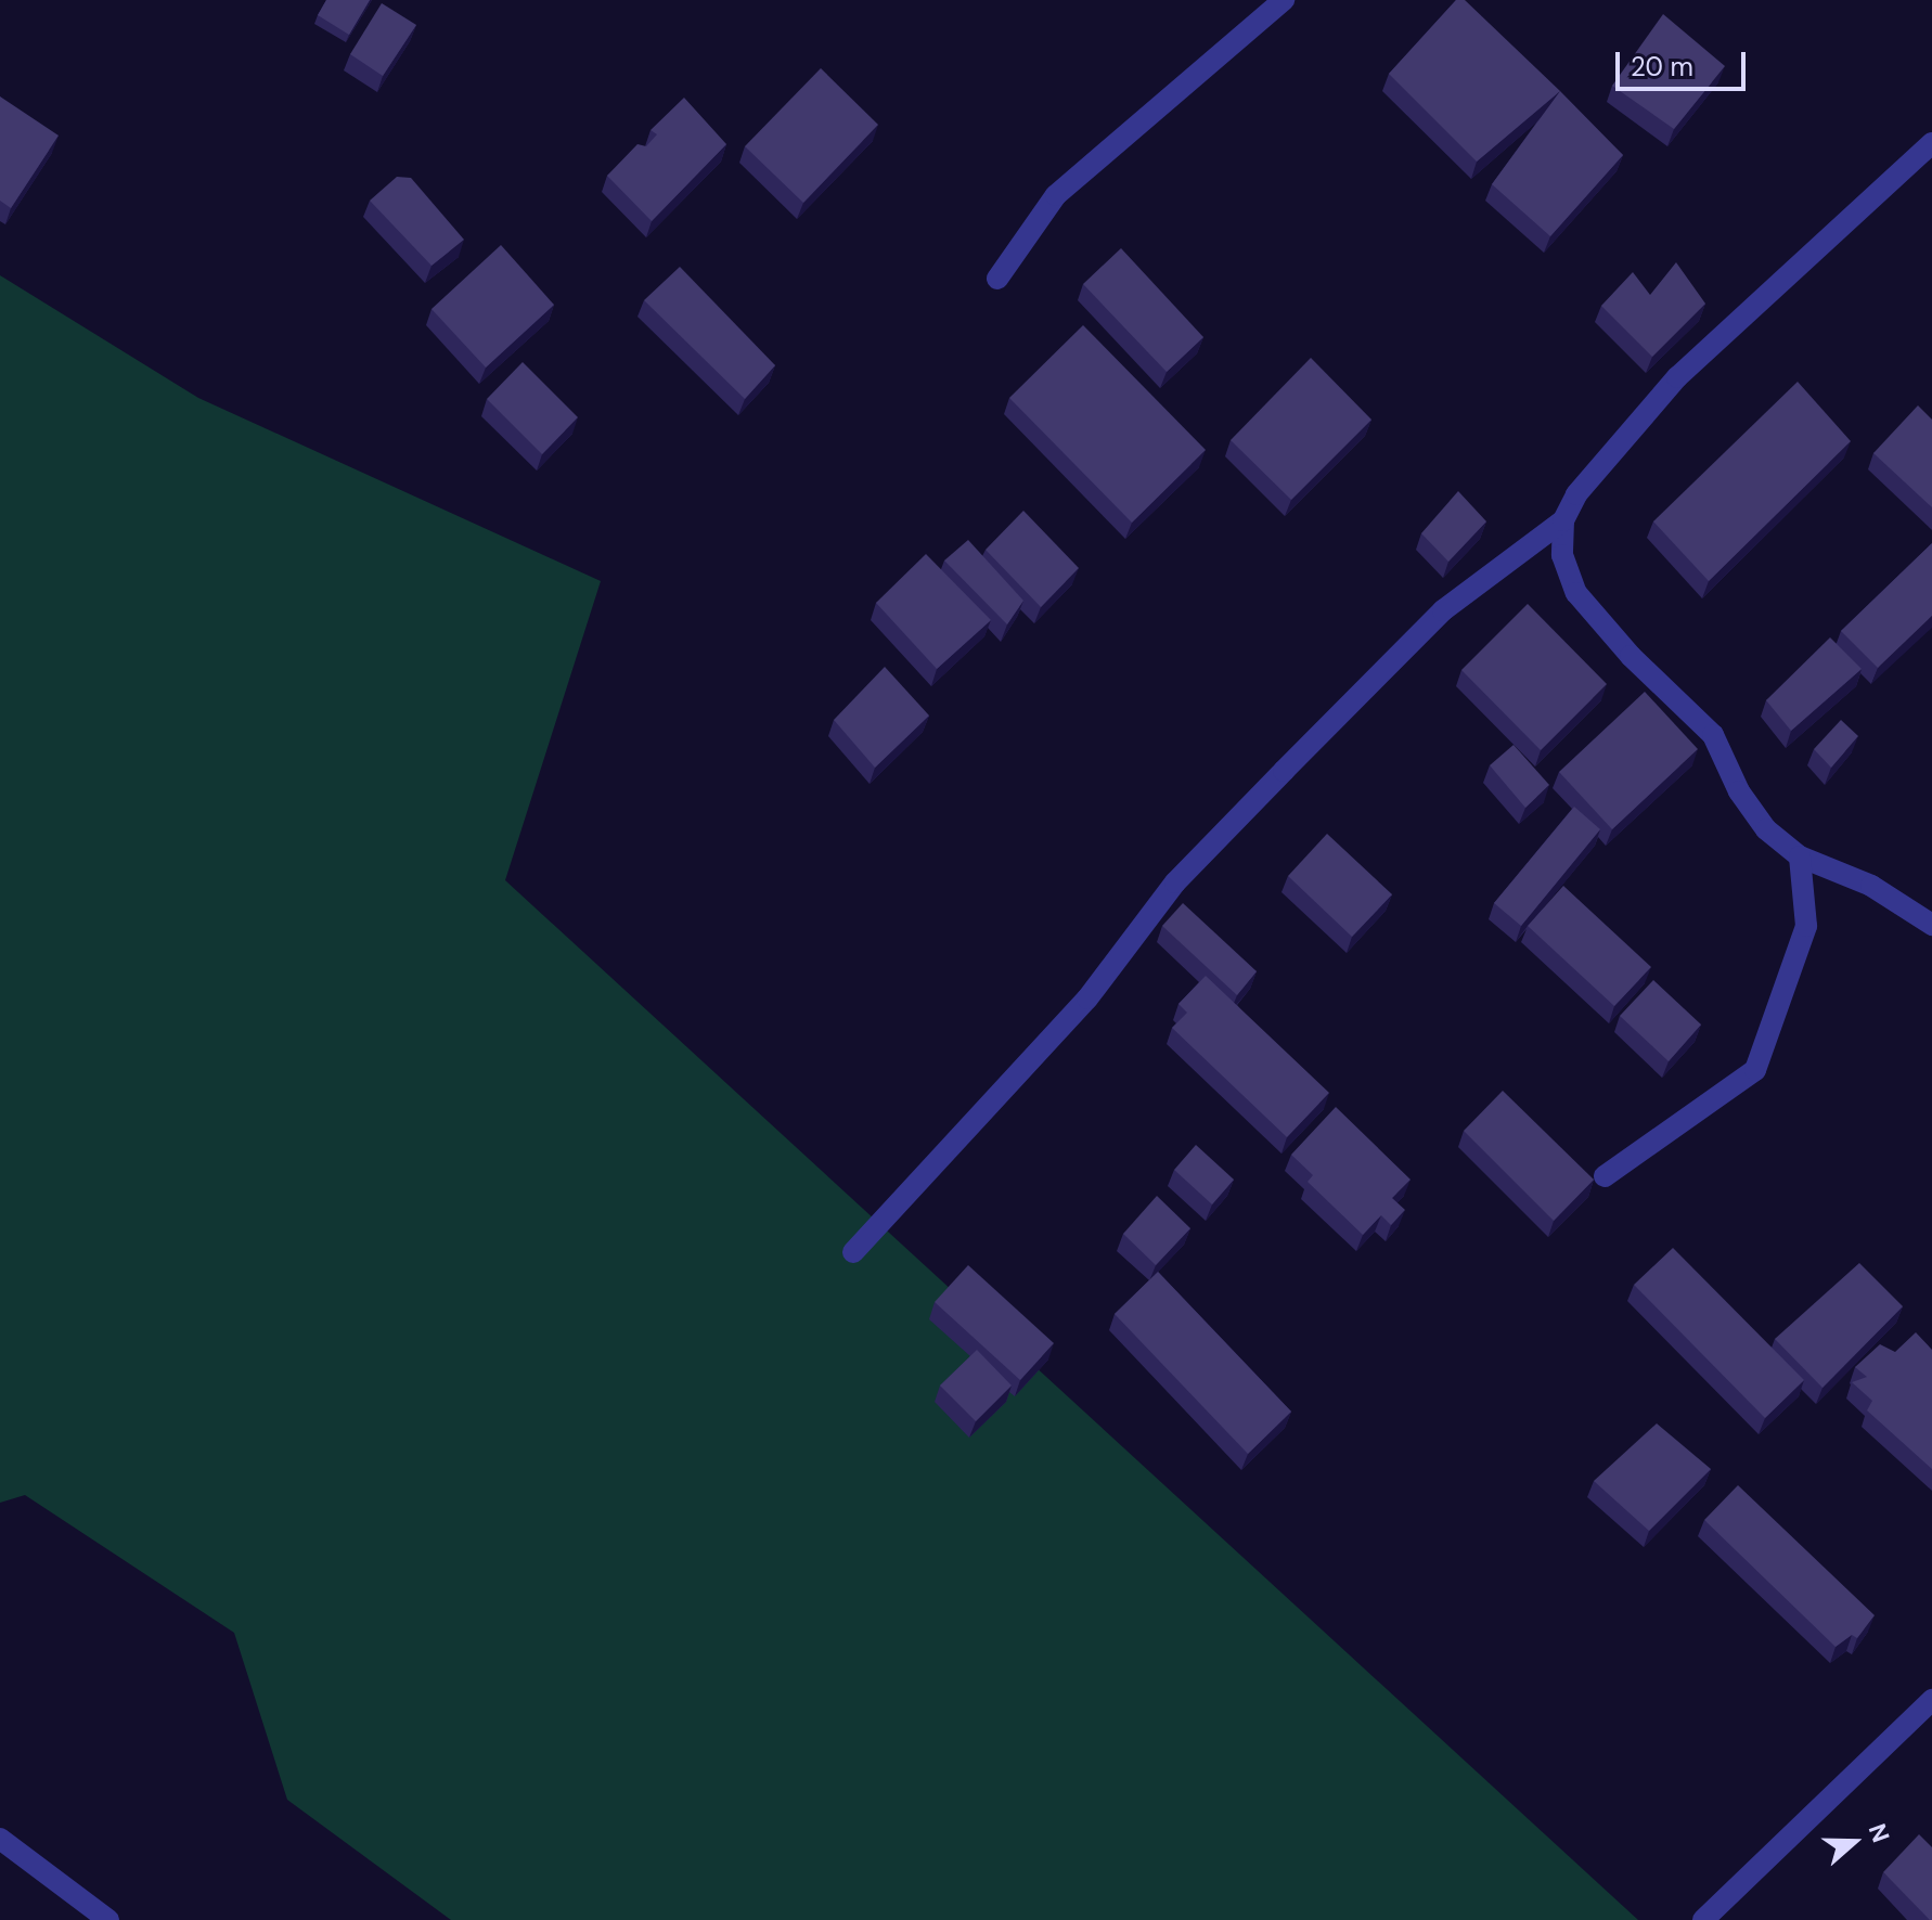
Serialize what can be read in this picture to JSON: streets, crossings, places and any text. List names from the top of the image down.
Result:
{
  "scale_bar": "20 m",
  "north": "right"
}
